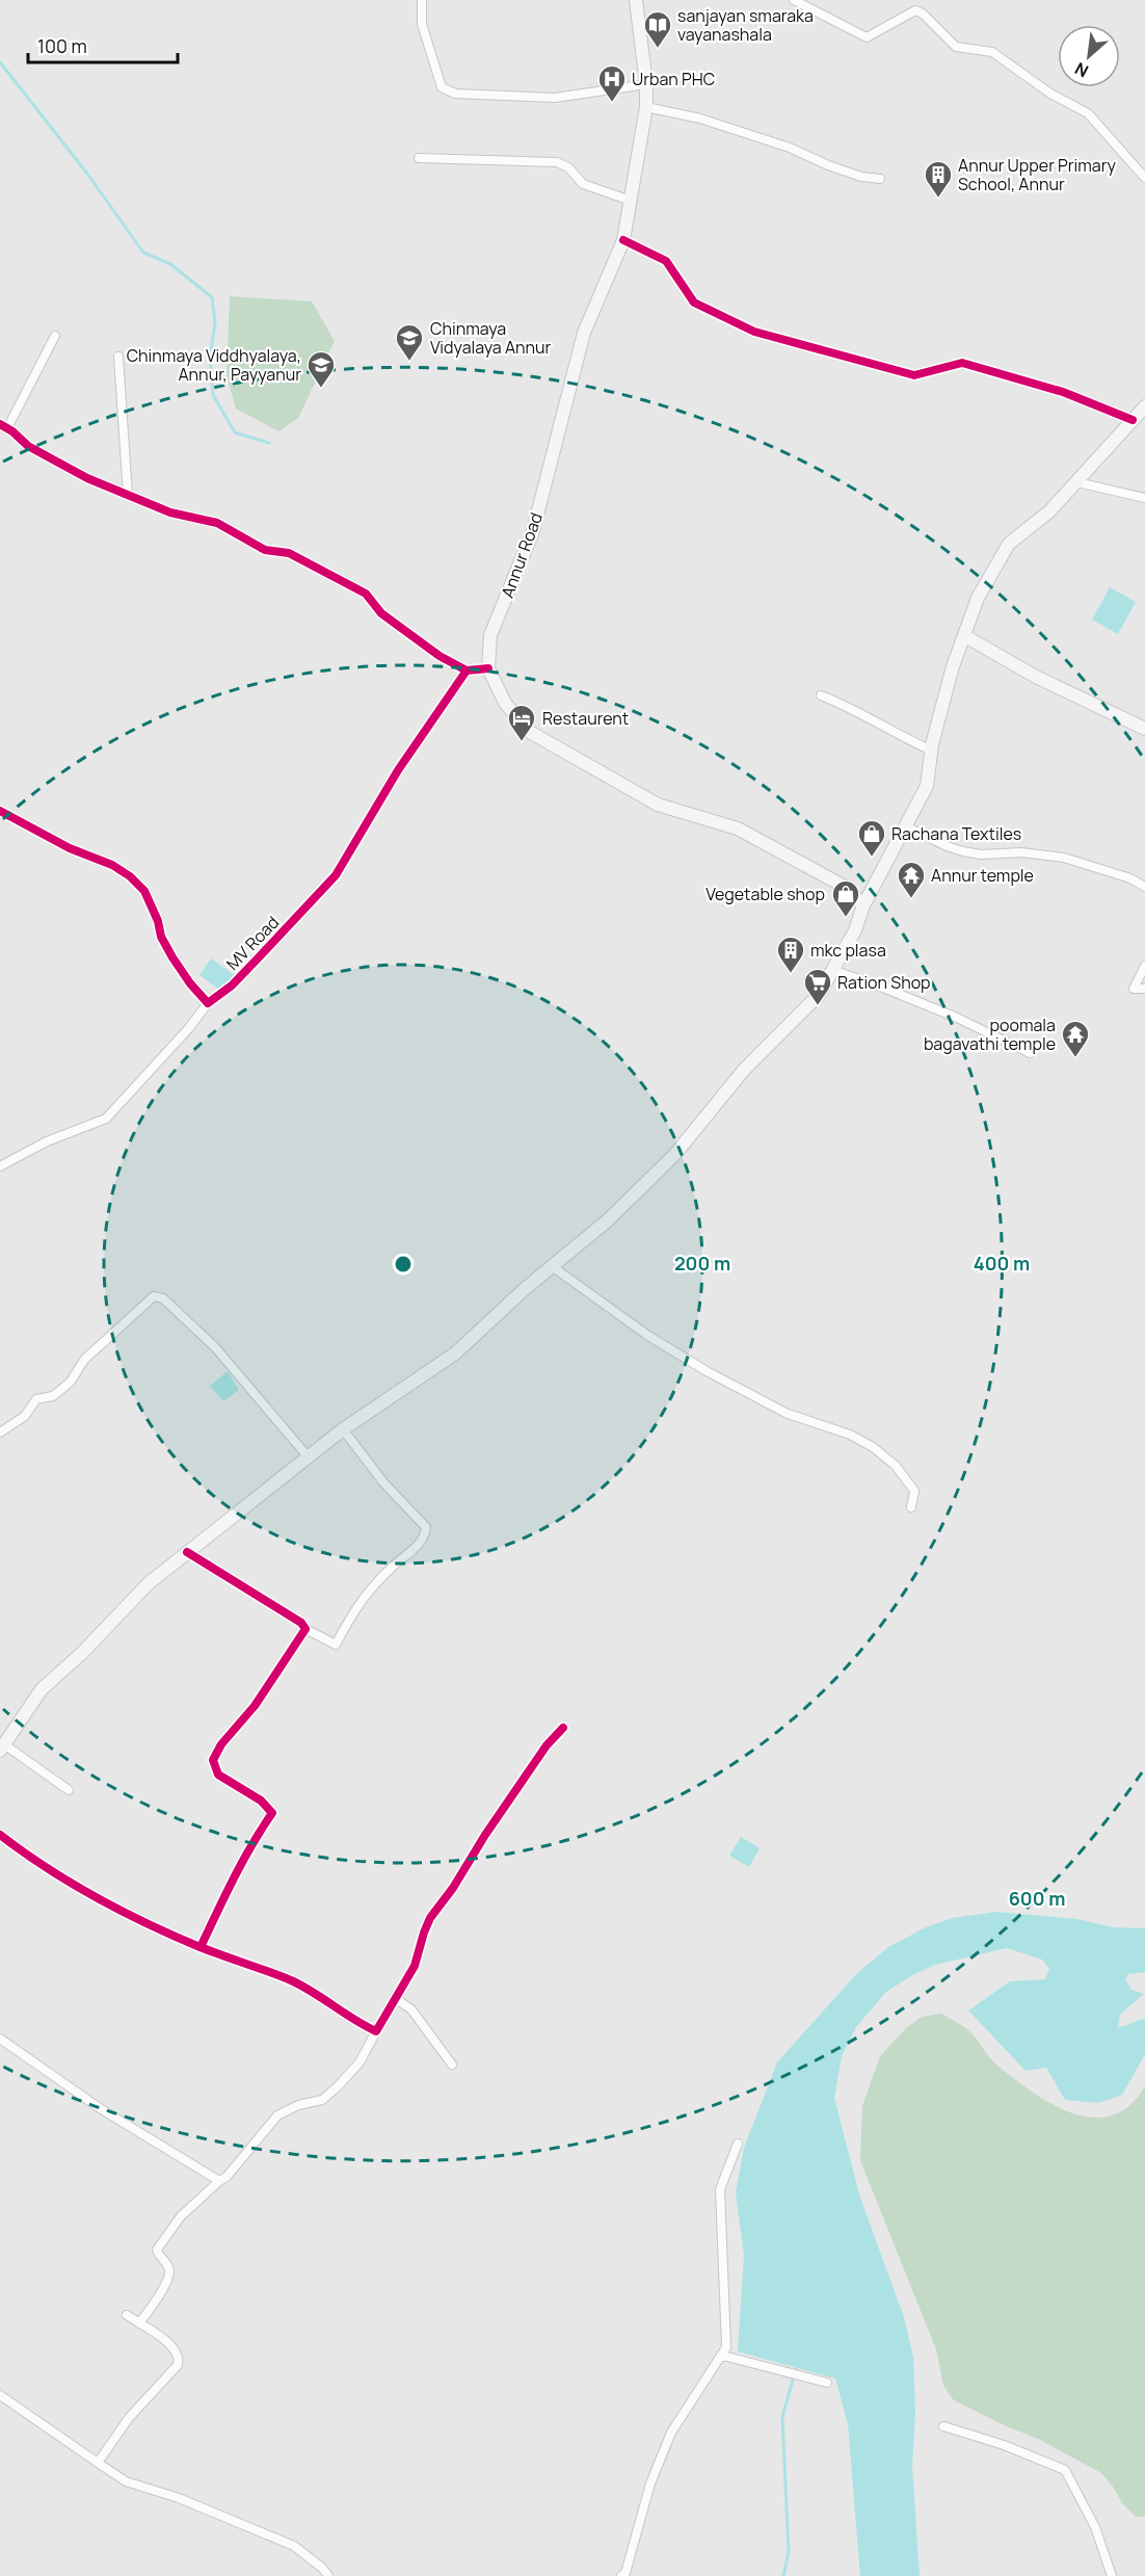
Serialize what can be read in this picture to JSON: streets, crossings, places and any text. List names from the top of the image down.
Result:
{
  "streets": {
    "main road": ["Annur Road"],
    "street": ["MV Road"]
  },
  "places": {
    "library": ["sanjayan smaraka vayanashala"],
    "hospital": ["Urban PHC"],
    "building": ["Annur Upper Primary School, Annur", "mkc plasa"],
    "school or university": ["Chinmaya Vidyalaya Annur", "Chinmaya Viddhyalaya, Annur, Payyanur"],
    "hotel": ["Restaurent"],
    "shop": ["Rachana Textiles", "Vegetable shop"],
    "temple": ["Annur temple", "poomala bagavathi temple"],
    "supermarket": ["Ration Shop"]
  },
  "scale_bar": "100 m",
  "north": "bottom left",
  "rings": ["200 m", "400 m", "600 m"]
}
